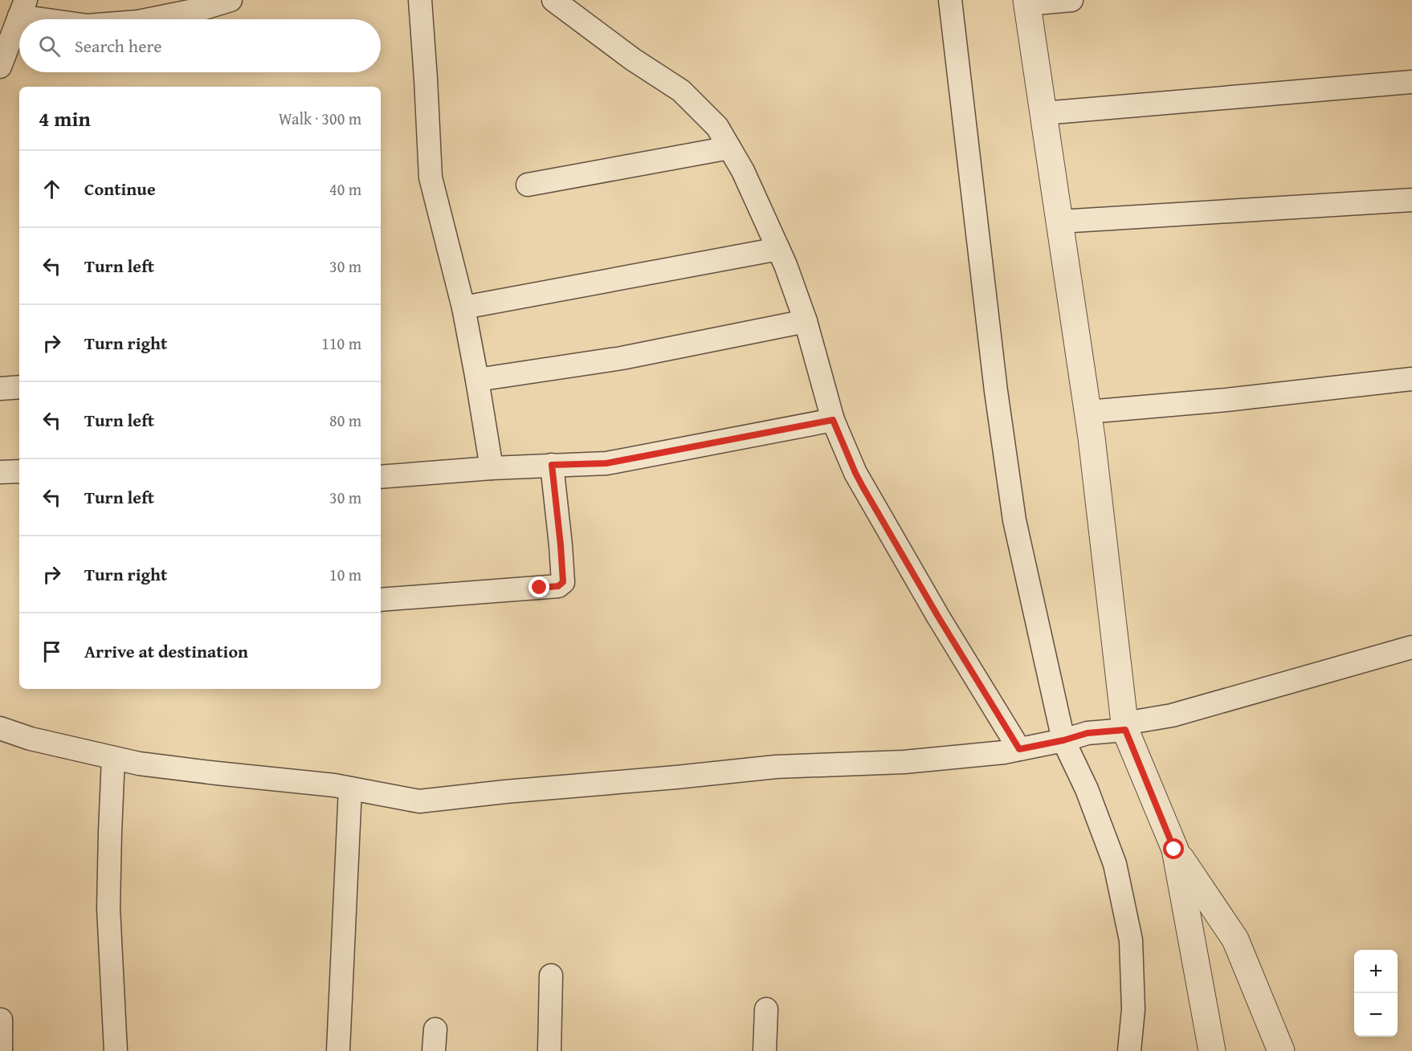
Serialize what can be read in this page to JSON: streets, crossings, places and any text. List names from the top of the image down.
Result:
{
  "page": {
    "search": "Search here",
    "heading": ["4 min", "Walk · 300 m"],
    "list": [
      ["Continue", "40 m"],
      ["Turn left", "30 m"],
      ["Turn right", "110 m"],
      ["Turn left", "80 m"],
      ["Turn left", "30 m"],
      ["Turn right", "10 m"],
      "Arrive at destination"
    ],
    "map_buttons": ["+", "−"]
  }
}
